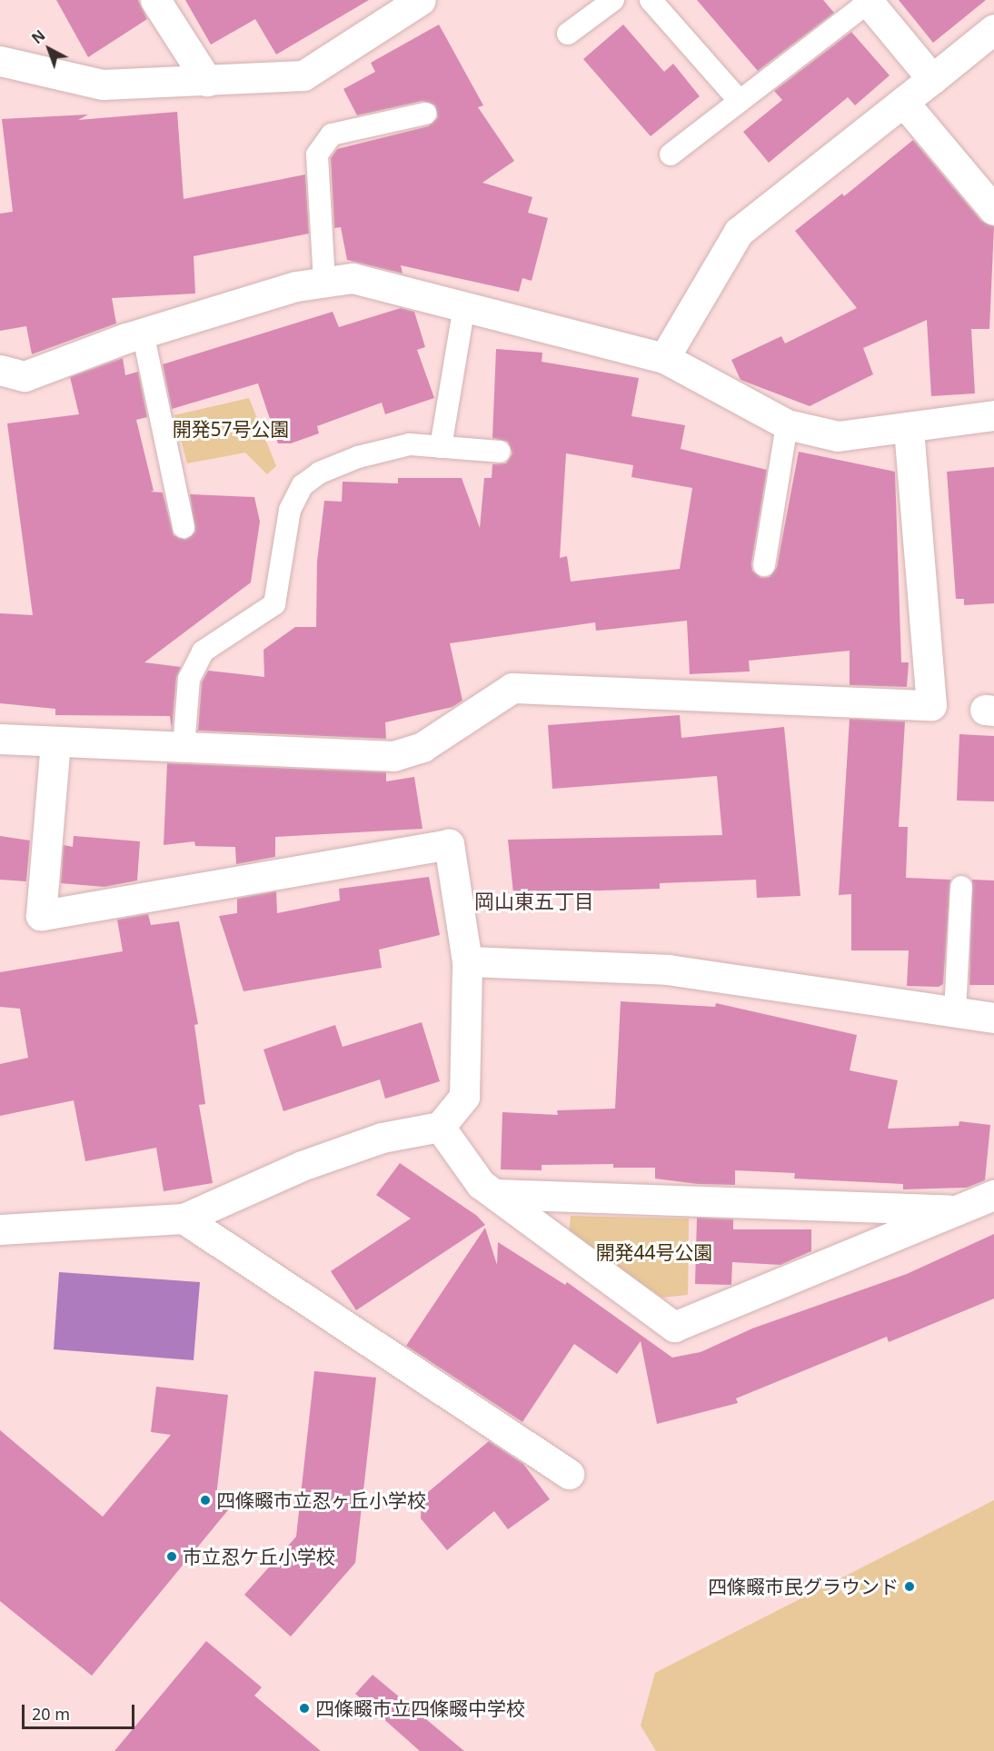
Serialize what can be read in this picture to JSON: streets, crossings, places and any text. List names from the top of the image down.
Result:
{
  "districts": ["岡山東五丁目"],
  "parks": ["開発57号公園", "開発44号公園"],
  "places": [
    "四條畷市立忍ヶ丘小学校",
    "市立忍ケ丘小学校",
    "四條畷市民グラウンド",
    "四條畷市立四條畷中学校"
  ],
  "scale_bar": "20 m",
  "north": "top left"
}
